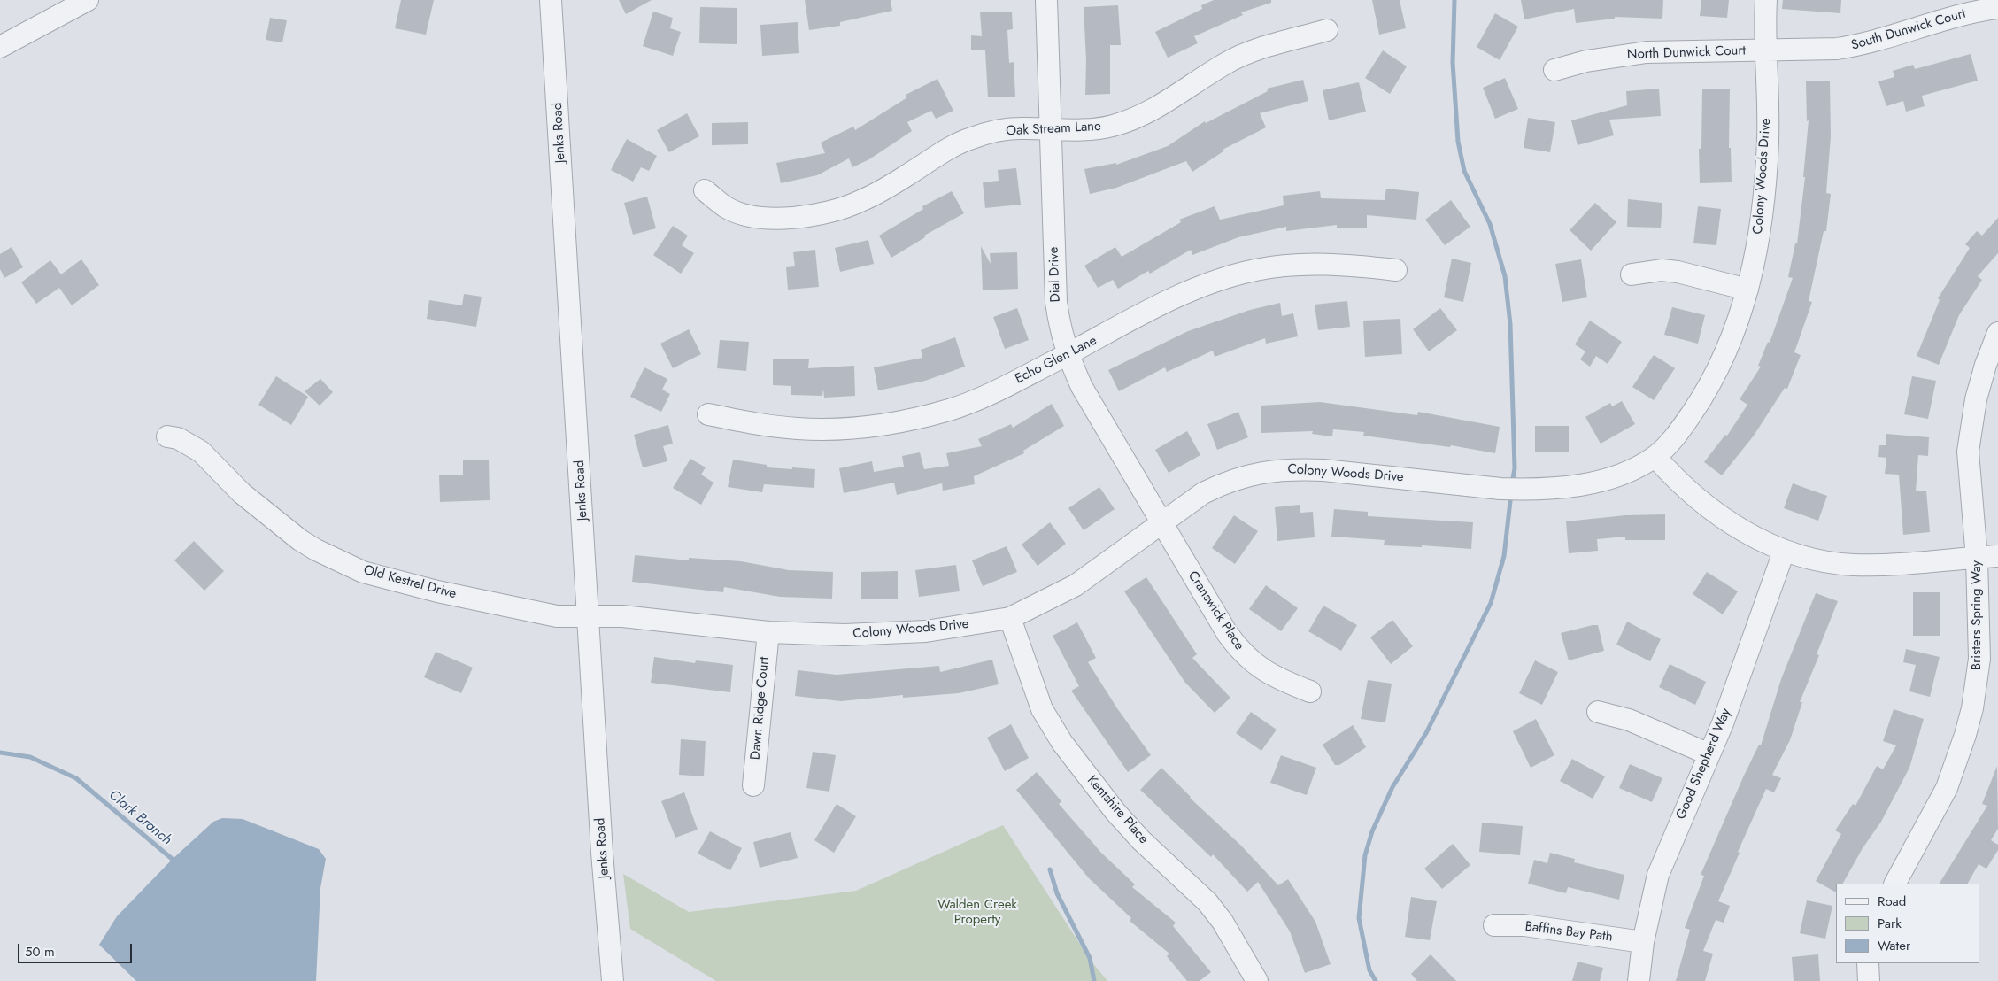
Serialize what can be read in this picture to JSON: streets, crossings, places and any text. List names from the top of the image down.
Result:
{
  "streets": {
    "street": [
      "South Dunwick Court",
      "North Dunwick Court",
      "Oak Stream Lane",
      "Jenks Road",
      "Colony Woods Drive",
      "Dial Drive",
      "Echo Glen Lane",
      "Old Kestrel Drive",
      "Cranswick Place",
      "Bristers Spring Way",
      "Dawn Ridge Court",
      "Good Shepherd Way",
      "Kentshire Place",
      "Baffins Bay Path"
    ]
  },
  "crossings": [
    ["South Dunwick Court", "North Dunwick Court"],
    ["South Dunwick Court", "Colony Woods Drive"],
    ["North Dunwick Court", "Colony Woods Drive"],
    ["Oak Stream Lane", "Dial Drive"],
    ["Jenks Road", "Colony Woods Drive"],
    ["Jenks Road", "Old Kestrel Drive"],
    ["Colony Woods Drive", "Dial Drive"],
    ["Colony Woods Drive", "Old Kestrel Drive"],
    ["Colony Woods Drive", "Cranswick Place"],
    ["Colony Woods Drive", "Dawn Ridge Court"],
    ["Colony Woods Drive", "Kentshire Place"],
    ["Dial Drive", "Echo Glen Lane"],
    ["Dial Drive", "Cranswick Place"],
    ["Good Shepherd Way", "Baffins Bay Path"]
  ],
  "water": ["Clark Branch"],
  "parks": ["Walden Creek Property"],
  "legend": ["Road", "Park", "Water"],
  "scale_bar": "50 m"
}
